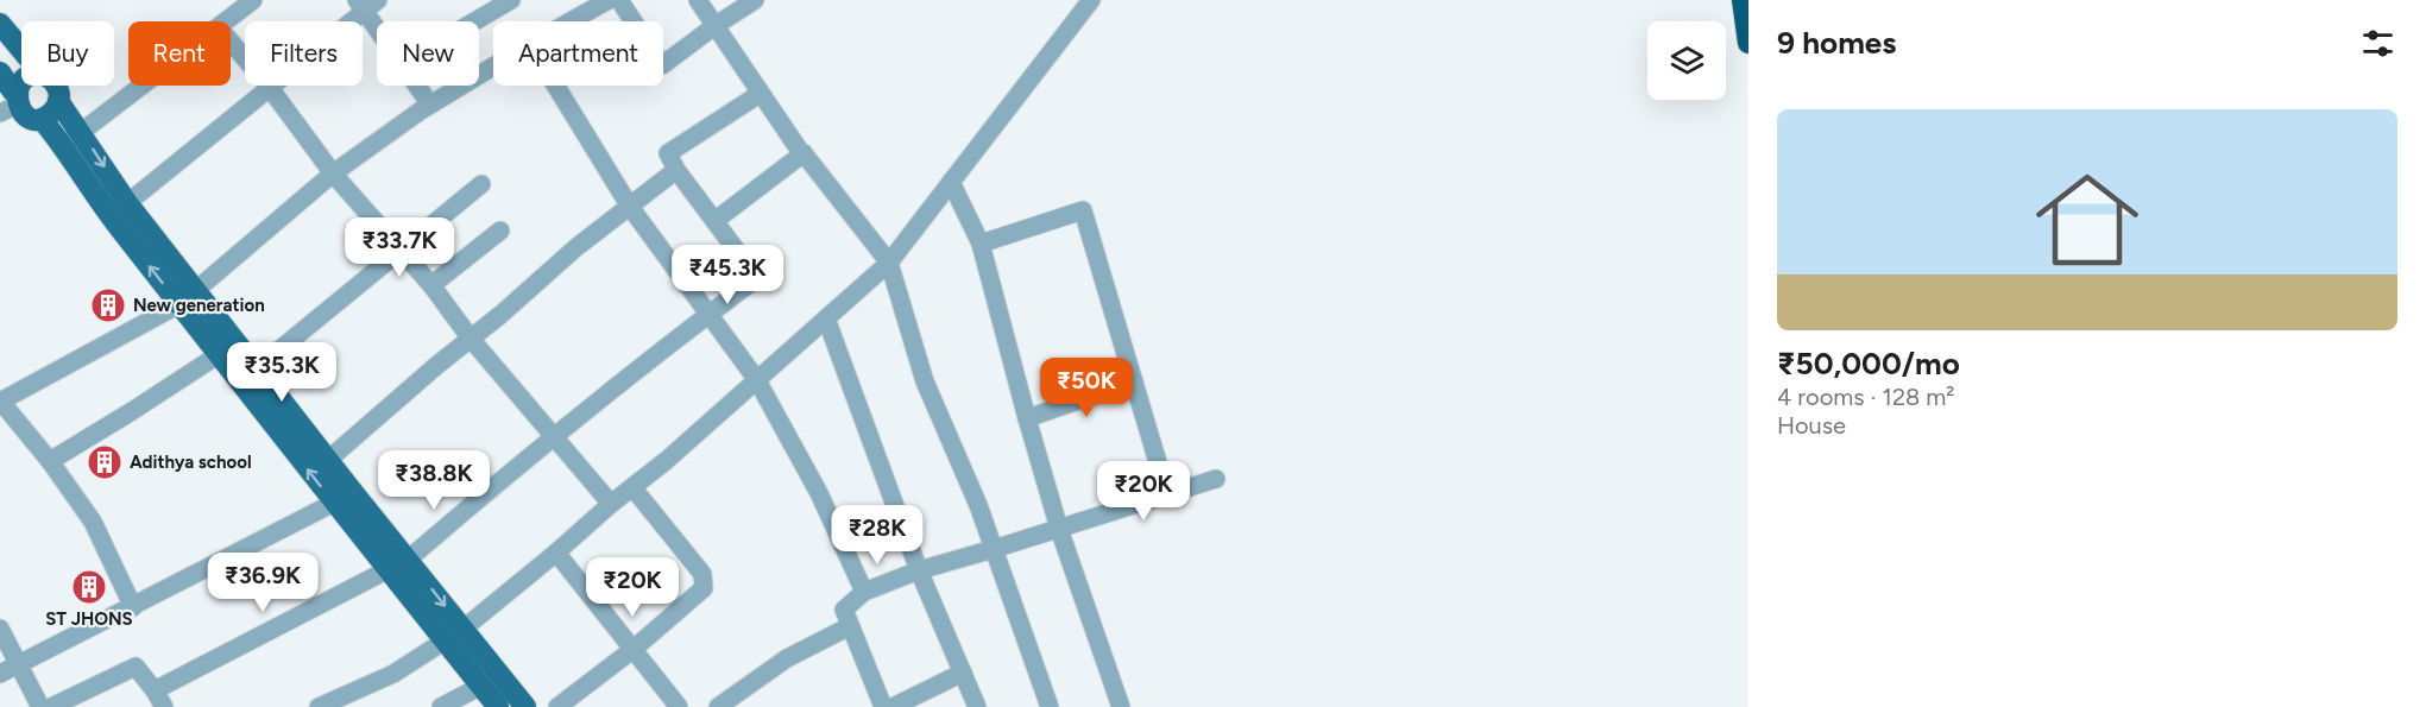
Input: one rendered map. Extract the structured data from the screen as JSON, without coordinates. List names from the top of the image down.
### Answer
{
  "places": {
    "building": ["New generation", "Adithya school", "ST JHONS"]
  },
  "page": {
    "heading": "9 homes",
    "chip": [
      "Buy",
      "Rent",
      "Filters",
      "New",
      "Apartment"
    ],
    "list": [
      {
        "name": "₹50,000/mo",
        "note": "4 rooms · 128 m² · House"
      }
    ],
    "price": [
      "₹33.7K",
      "₹45.3K",
      "₹35.3K",
      "₹50K",
      "₹38.8K",
      "₹20K",
      "₹28K",
      "₹36.9K",
      "₹20K"
    ]
  }
}
